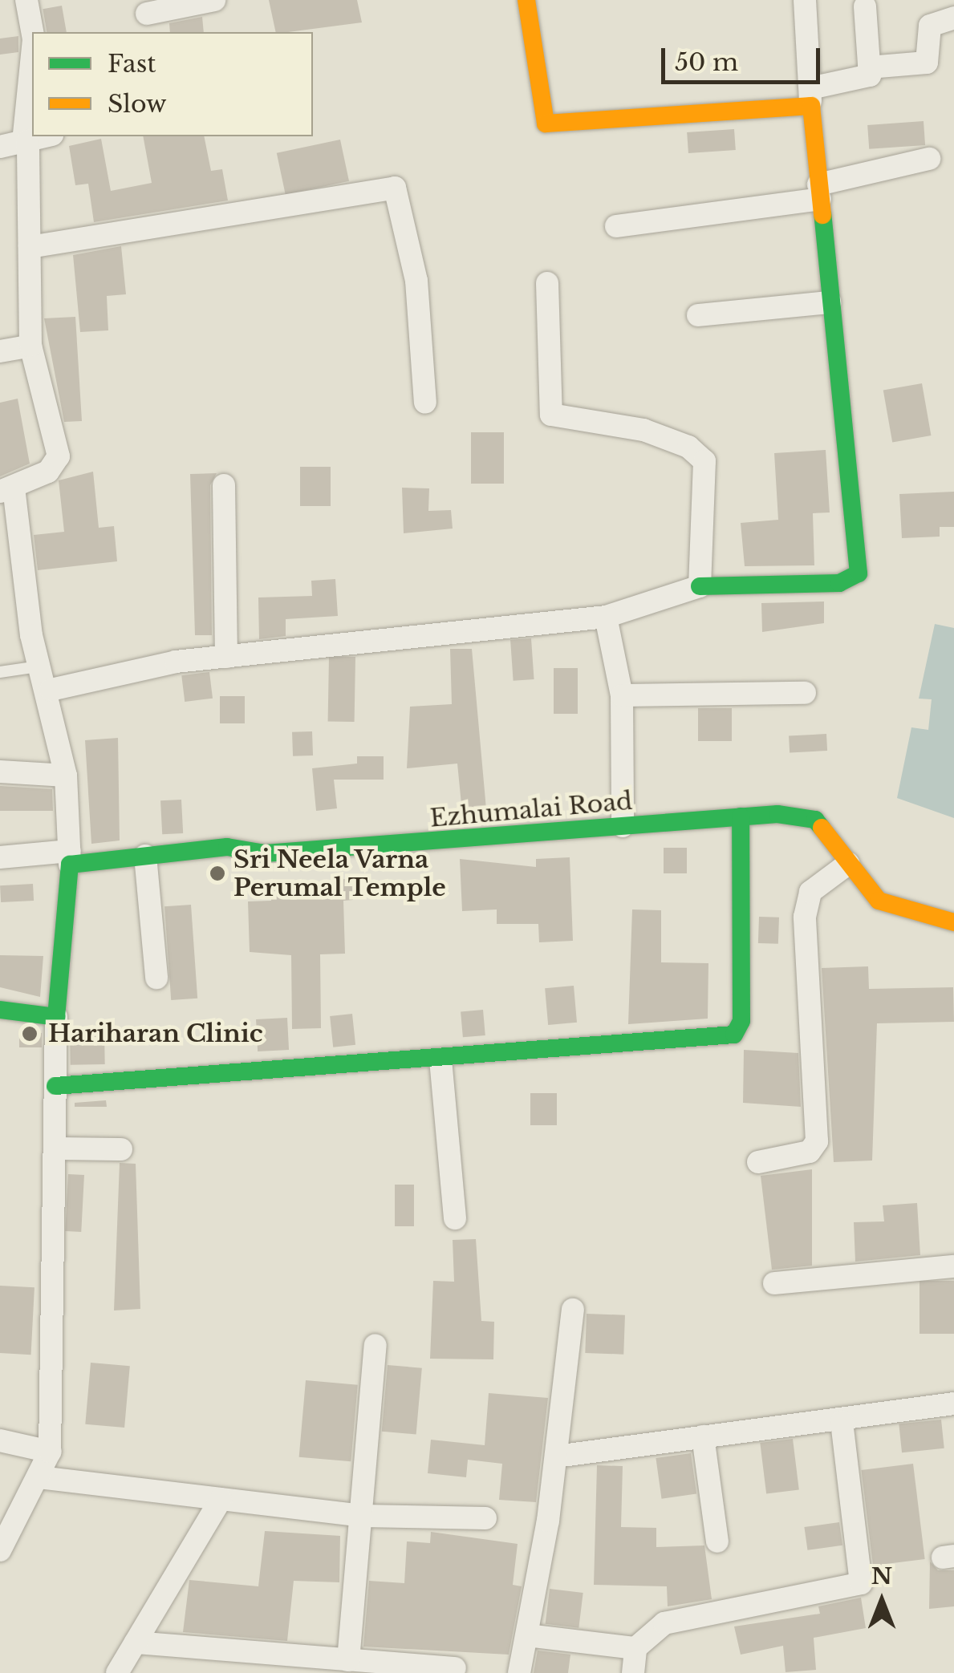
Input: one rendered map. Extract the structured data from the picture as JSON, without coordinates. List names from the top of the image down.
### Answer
{
  "streets": {
    "street": ["Ezhumalai Road"]
  },
  "places": ["Sri Neela Varna Perumal Temple", "Hariharan Clinic"],
  "legend": ["Fast", "Slow"],
  "scale_bar": "50 m",
  "north": "top"
}
